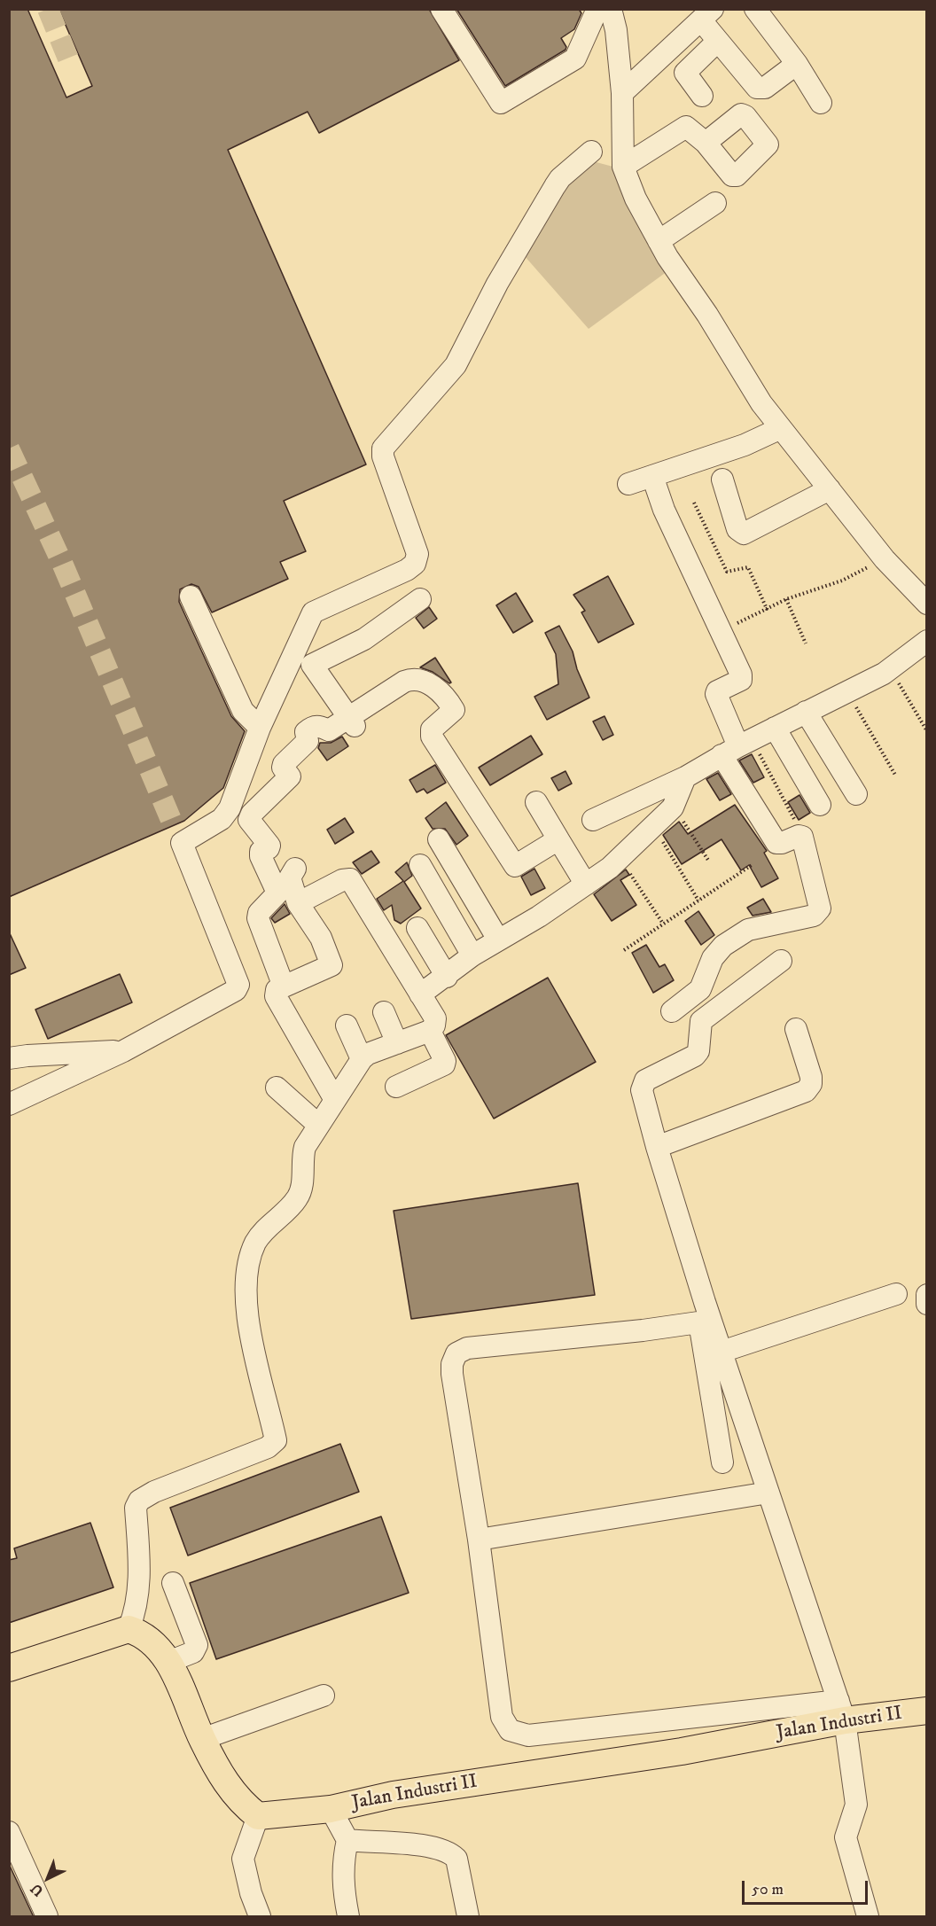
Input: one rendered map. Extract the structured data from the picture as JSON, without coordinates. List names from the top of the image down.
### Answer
{
  "streets": {
    "main road": ["Jalan Industri II"]
  },
  "scale_bar": "50 m",
  "north": "bottom left"
}
